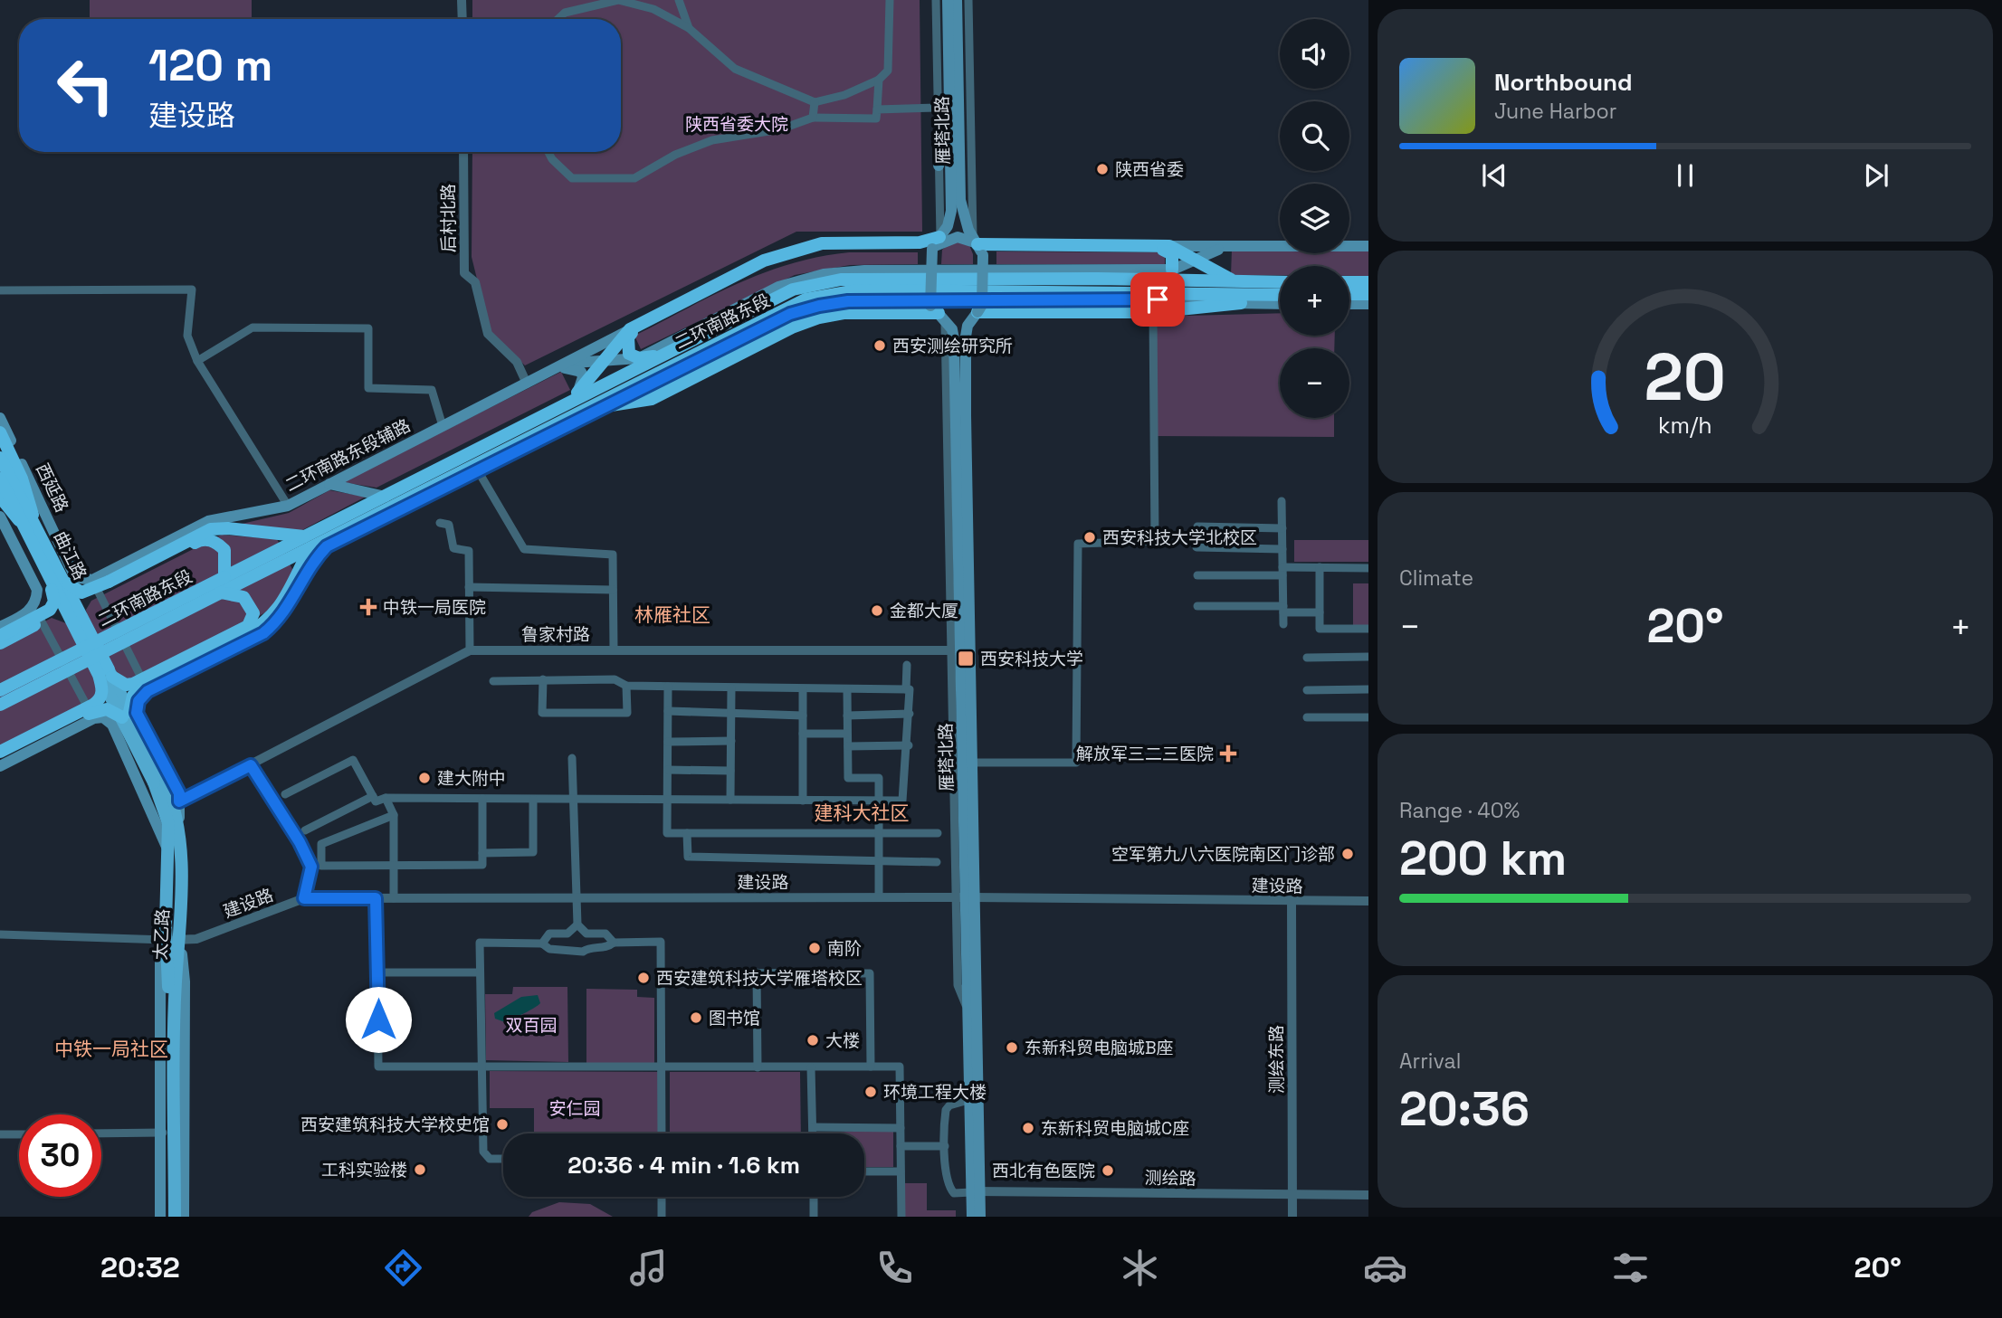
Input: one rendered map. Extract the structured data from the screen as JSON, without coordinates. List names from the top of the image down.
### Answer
{
  "streets": {
    "highway": ["二环南路东段", "曲江路"],
    "main road": [
      "雁塔北路",
      "二环南路东段辅路",
      "西延路",
      "太乙路"
    ],
    "street": [
      "后村北路",
      "鲁家村路",
      "建设路",
      "测绘东路",
      "测绘路"
    ]
  },
  "crossings": [
    ["雁塔北路", "鲁家村路"],
    ["雁塔北路", "建设路"],
    ["雁塔北路", "测绘路"],
    ["后村北路", "二环南路东段辅路"],
    ["西延路", "曲江路"],
    ["曲江路", "太乙路"],
    ["建设路", "太乙路"],
    ["建设路", "测绘东路"],
    ["测绘东路", "测绘路"]
  ],
  "districts": ["林雁社区", "建科大社区", "中铁一局社区"],
  "parks": ["陕西省委大院", "双百园", "安仁园"],
  "places": {
    "other": [
      "陕西省委",
      "西安测绘研究所",
      "西安科技大学北校区",
      "金都大厦",
      "建大附中",
      "空军第九八六医院南区门诊部",
      "南阶",
      "西安建筑科技大学雁塔校区",
      "图书馆",
      "大楼",
      "东新科贸电脑城B座",
      "环境工程大楼",
      "西安建筑科技大学校史馆",
      "东新科贸电脑城C座",
      "工科实验楼",
      "西北有色医院"
    ],
    "health": ["中铁一局医院", "解放军三二三医院"],
    "transit": ["西安科技大学"]
  },
  "page": {
    "map_buttons": ["+", "−"],
    "turn": ["120 m", "建设路"],
    "song": ["Northbound", "June Harbor"],
    "tile": [
      "Climate",
      ["Range · 40%", "200 km"],
      ["Arrival", "20:36"]
    ],
    "heat": ["−", "20°", "+"],
    "limit": "30",
    "trip": "20:36 · 4 min · 1.6 km",
    "tabs": ["20:32", "20°"],
    "gauge": ["20", "km/h"]
  }
}
